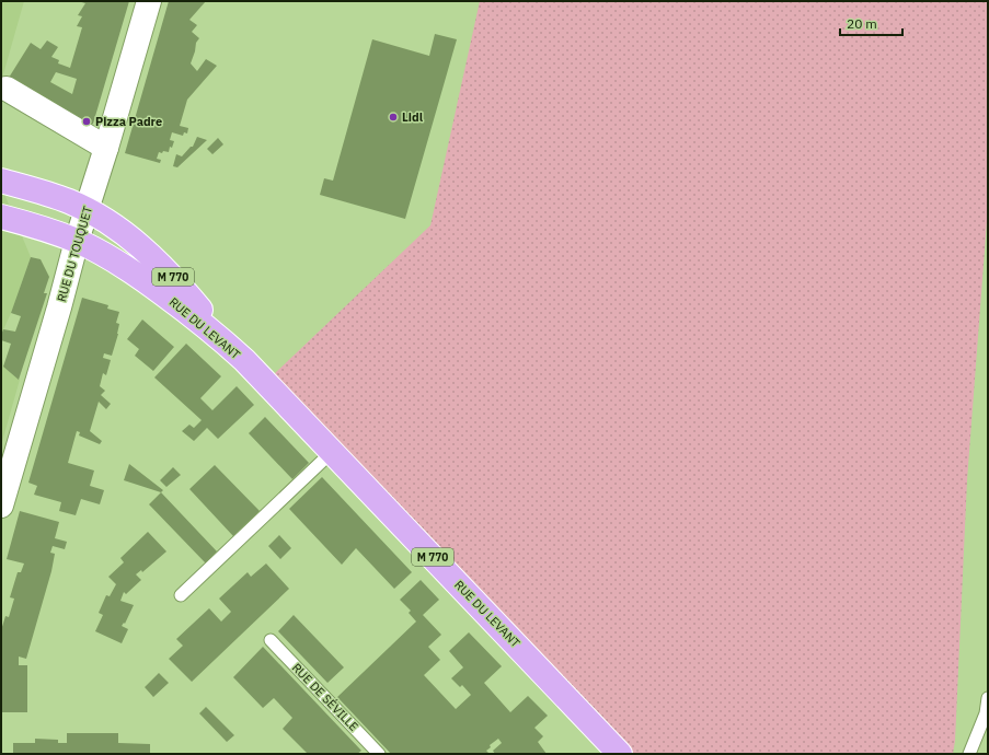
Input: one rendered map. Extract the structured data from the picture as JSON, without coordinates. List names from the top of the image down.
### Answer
{
  "streets": {
    "main road": ["M 770", "RUE DU LEVANT"],
    "street": ["RUE DU TOUQUET"],
    "lane": ["RUE DE SÉVILLE"]
  },
  "crossings": [
    ["RUE DU TOUQUET", "M 770"],
    ["RUE DU TOUQUET", "RUE DU LEVANT"],
    ["M 770", "RUE DU LEVANT"]
  ],
  "places": ["Lidl", "Pizza Padre"],
  "scale_bar": "20 m"
}
